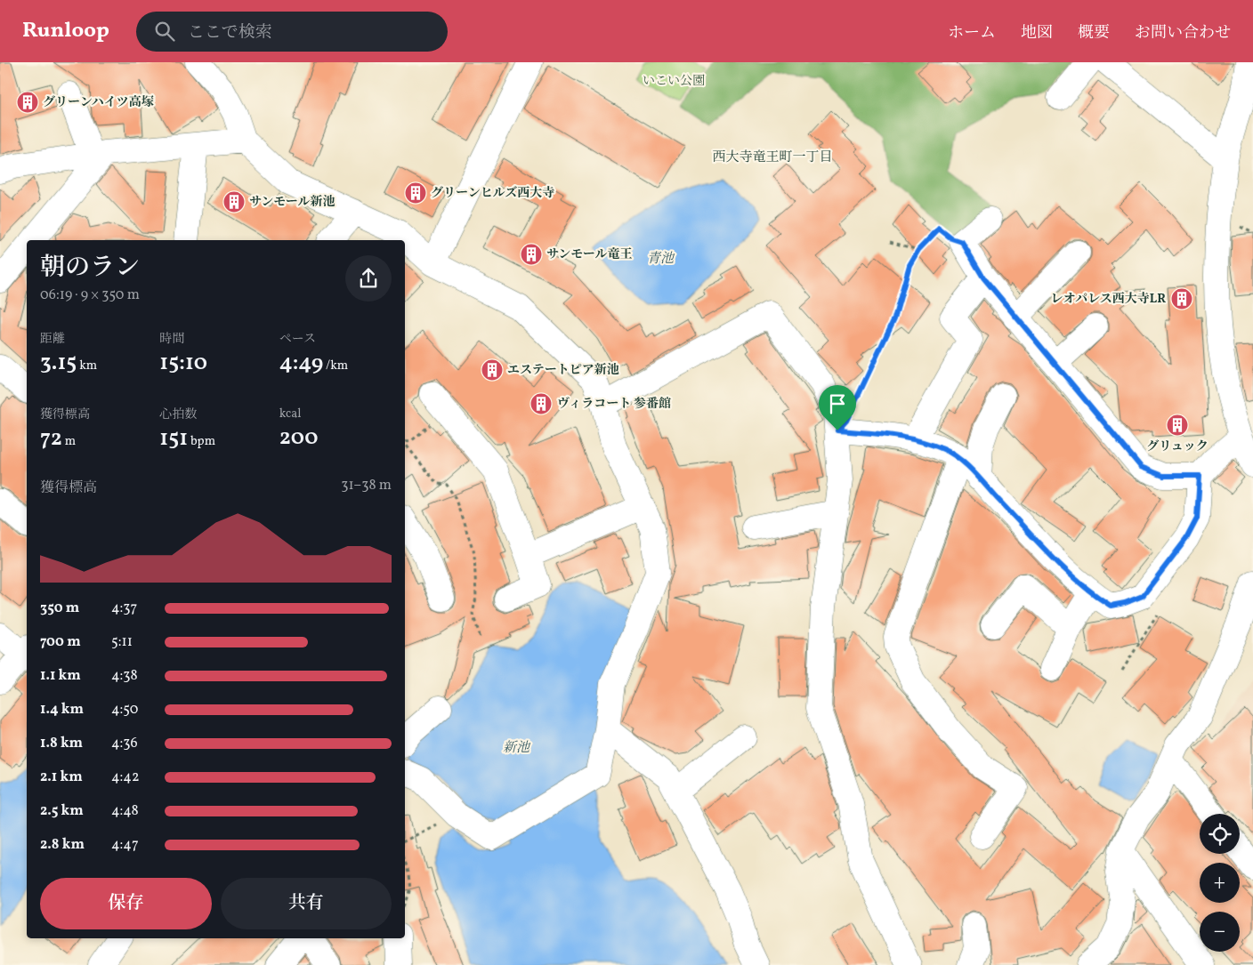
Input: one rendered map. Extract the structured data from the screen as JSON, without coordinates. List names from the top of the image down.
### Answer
{
  "districts": ["西大寺竜王町一丁目"],
  "water": ["青池", "新池"],
  "parks": ["いこい公園"],
  "places": {
    "building": [
      "グリーンハイツ高塚",
      "グリーンヒルズ西大寺",
      "サンモール新池",
      "サンモール竜王",
      "レオパレス西大寺LR",
      "エステートピア新池",
      "ヴィラコート 参番館",
      "グリュック"
    ]
  },
  "page": {
    "header": "Runloop",
    "search": "ここで検索",
    "nav": [
      "ホーム",
      "地図",
      "概要",
      "お問い合わせ"
    ],
    "heading": ["朝のラン", "06:19 · 9 × 350 m"],
    "stats": [
      ["距離", "3.15 km"],
      ["時間", "15:10"],
      ["ペース", "4:49 /km"],
      ["獲得標高", "72 m"],
      ["心拍数", "151 bpm"],
      ["kcal", "200"]
    ],
    "chart": ["獲得標高", "31–38 m"],
    "list": [
      {
        "name": "350 m",
        "note": "4:37"
      },
      {
        "name": "700 m",
        "note": "5:11"
      },
      {
        "name": "1.1 km",
        "note": "4:38"
      },
      {
        "name": "1.4 km",
        "note": "4:50"
      },
      {
        "name": "1.8 km",
        "note": "4:36"
      },
      {
        "name": "2.1 km",
        "note": "4:42"
      },
      {
        "name": "2.5 km",
        "note": "4:48"
      },
      {
        "name": "2.8 km",
        "note": "4:47"
      }
    ],
    "map_buttons": ["+", "−"],
    "buttons": ["保存", "共有"]
  }
}
